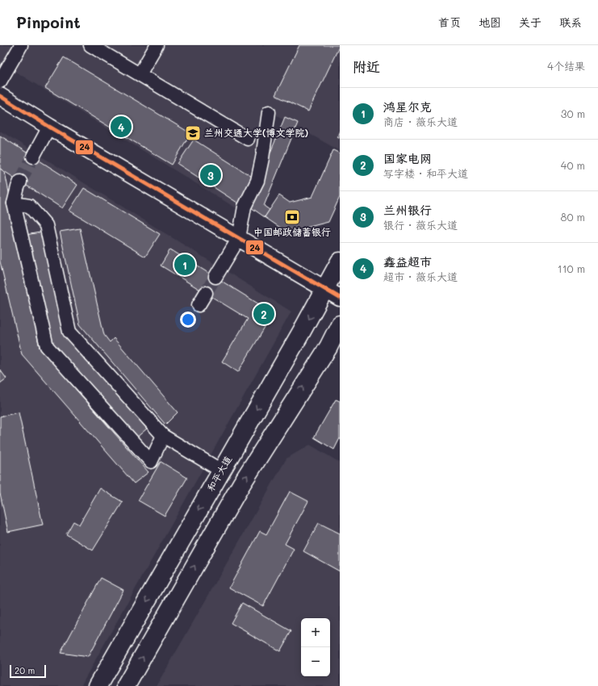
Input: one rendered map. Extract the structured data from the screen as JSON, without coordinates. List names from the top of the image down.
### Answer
{
  "streets": {
    "highway": ["和平大道"]
  },
  "places": {
    "school or university": ["兰州交通大学(博文学院)"],
    "bank": ["中国邮政储蓄银行"]
  },
  "lines": ["transit line 24"],
  "scale_bar": "20 m",
  "page": {
    "header": "Pinpoint",
    "nav": [
      "首页",
      "地图",
      "关于",
      "联系"
    ],
    "heading": ["附近", "4个结果"],
    "list": [
      {
        "mark": "1",
        "name": "鸿星尔克",
        "note": "商店 · 薇乐大道",
        "value": "30 m"
      },
      {
        "mark": "2",
        "name": "国家电网",
        "note": "写字楼 · 和平大道",
        "value": "40 m"
      },
      {
        "mark": "3",
        "name": "兰州银行",
        "note": "银行 · 薇乐大道",
        "value": "80 m"
      },
      {
        "mark": "4",
        "name": "鑫益超市",
        "note": "超市 · 薇乐大道",
        "value": "110 m"
      }
    ],
    "pins": [
      "4",
      "3",
      "1",
      "2"
    ],
    "map_buttons": ["+", "−"],
    "scale": "20 m"
  }
}
